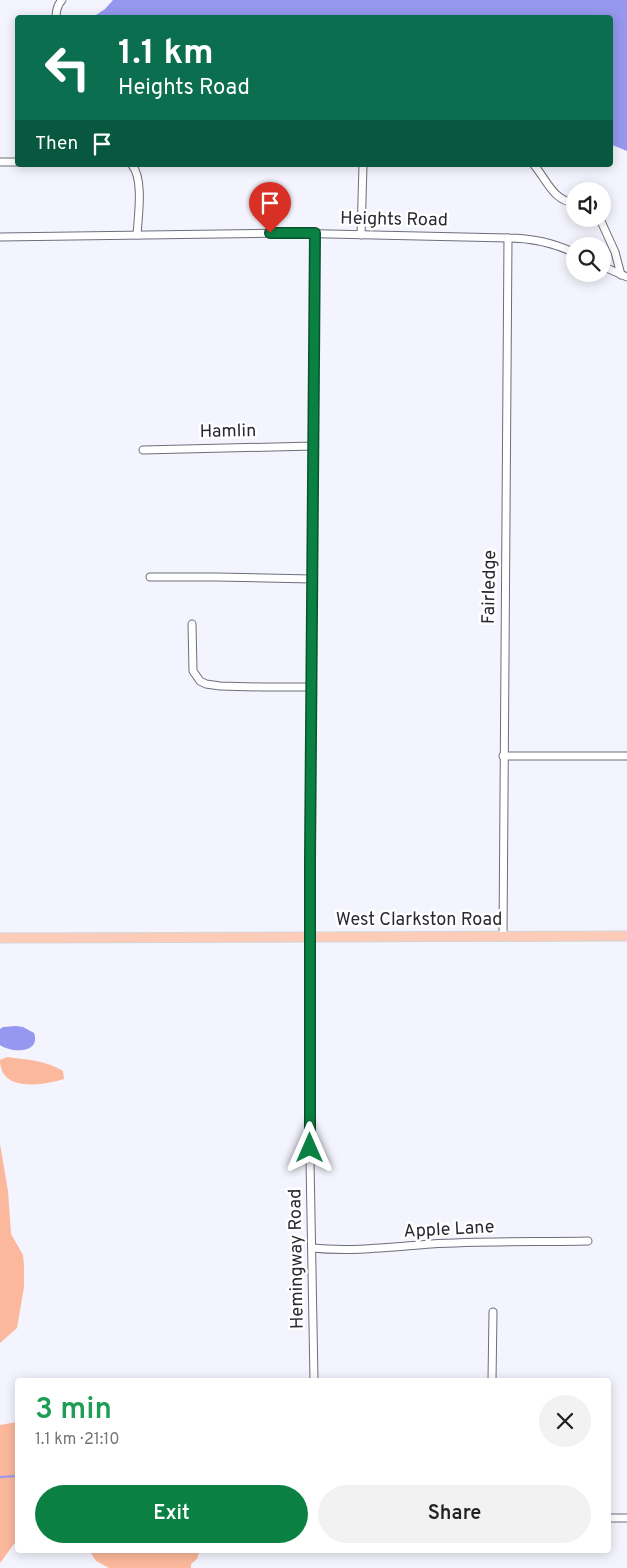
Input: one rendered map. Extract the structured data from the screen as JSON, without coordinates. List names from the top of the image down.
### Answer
{
  "streets": {
    "main road": ["West Clarkston Road"],
    "street": [
      "Heights Road",
      "Hamlin",
      "Fairledge",
      "Apple Lane",
      "Hemingway Road"
    ]
  },
  "crossings": [
    ["Heights Road", "Fairledge"],
    ["Heights Road", "Hemingway Road"],
    ["Hamlin", "Hemingway Road"],
    ["Fairledge", "West Clarkston Road"],
    ["West Clarkston Road", "Hemingway Road"],
    ["Apple Lane", "Hemingway Road"]
  ],
  "page": {
    "turn": ["1.1 km", "Heights Road"],
    "then": "Then",
    "heading": ["3 min", "1.1 km · 21:10"],
    "buttons": ["Exit", "Share"]
  }
}
